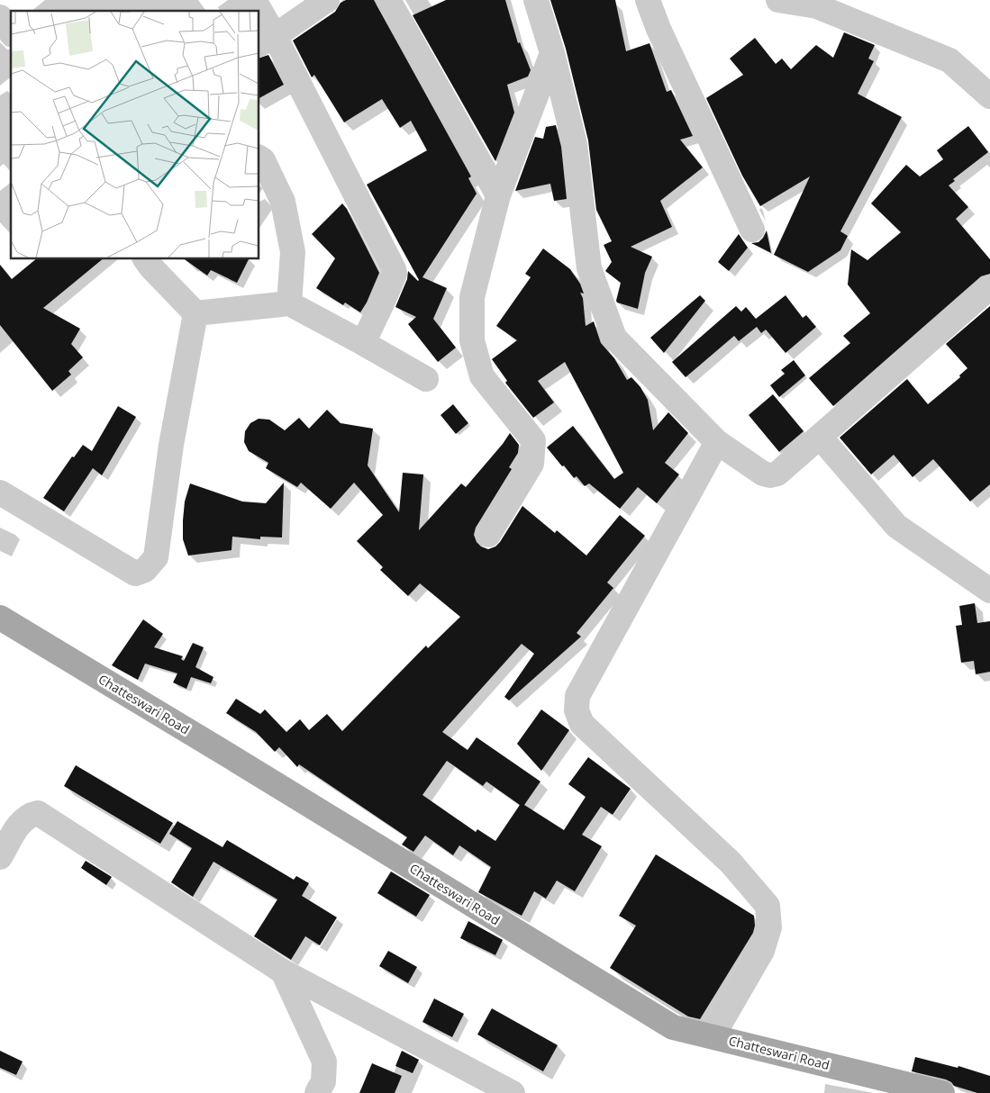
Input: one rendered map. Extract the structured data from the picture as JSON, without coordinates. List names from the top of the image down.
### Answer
{
  "streets": {
    "main road": ["Chatteswari Road"]
  }
}
